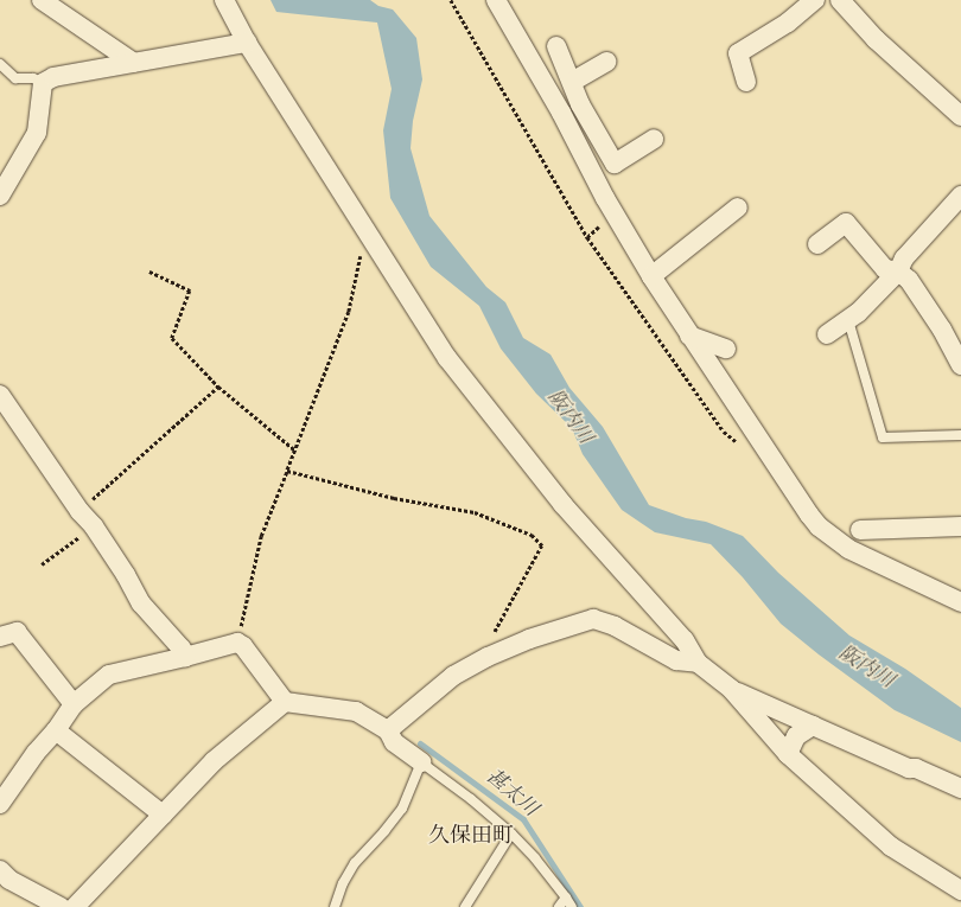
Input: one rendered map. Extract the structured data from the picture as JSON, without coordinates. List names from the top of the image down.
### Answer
{
  "districts": ["久保田町"],
  "water": ["阪内川", "甚太川"]
}
